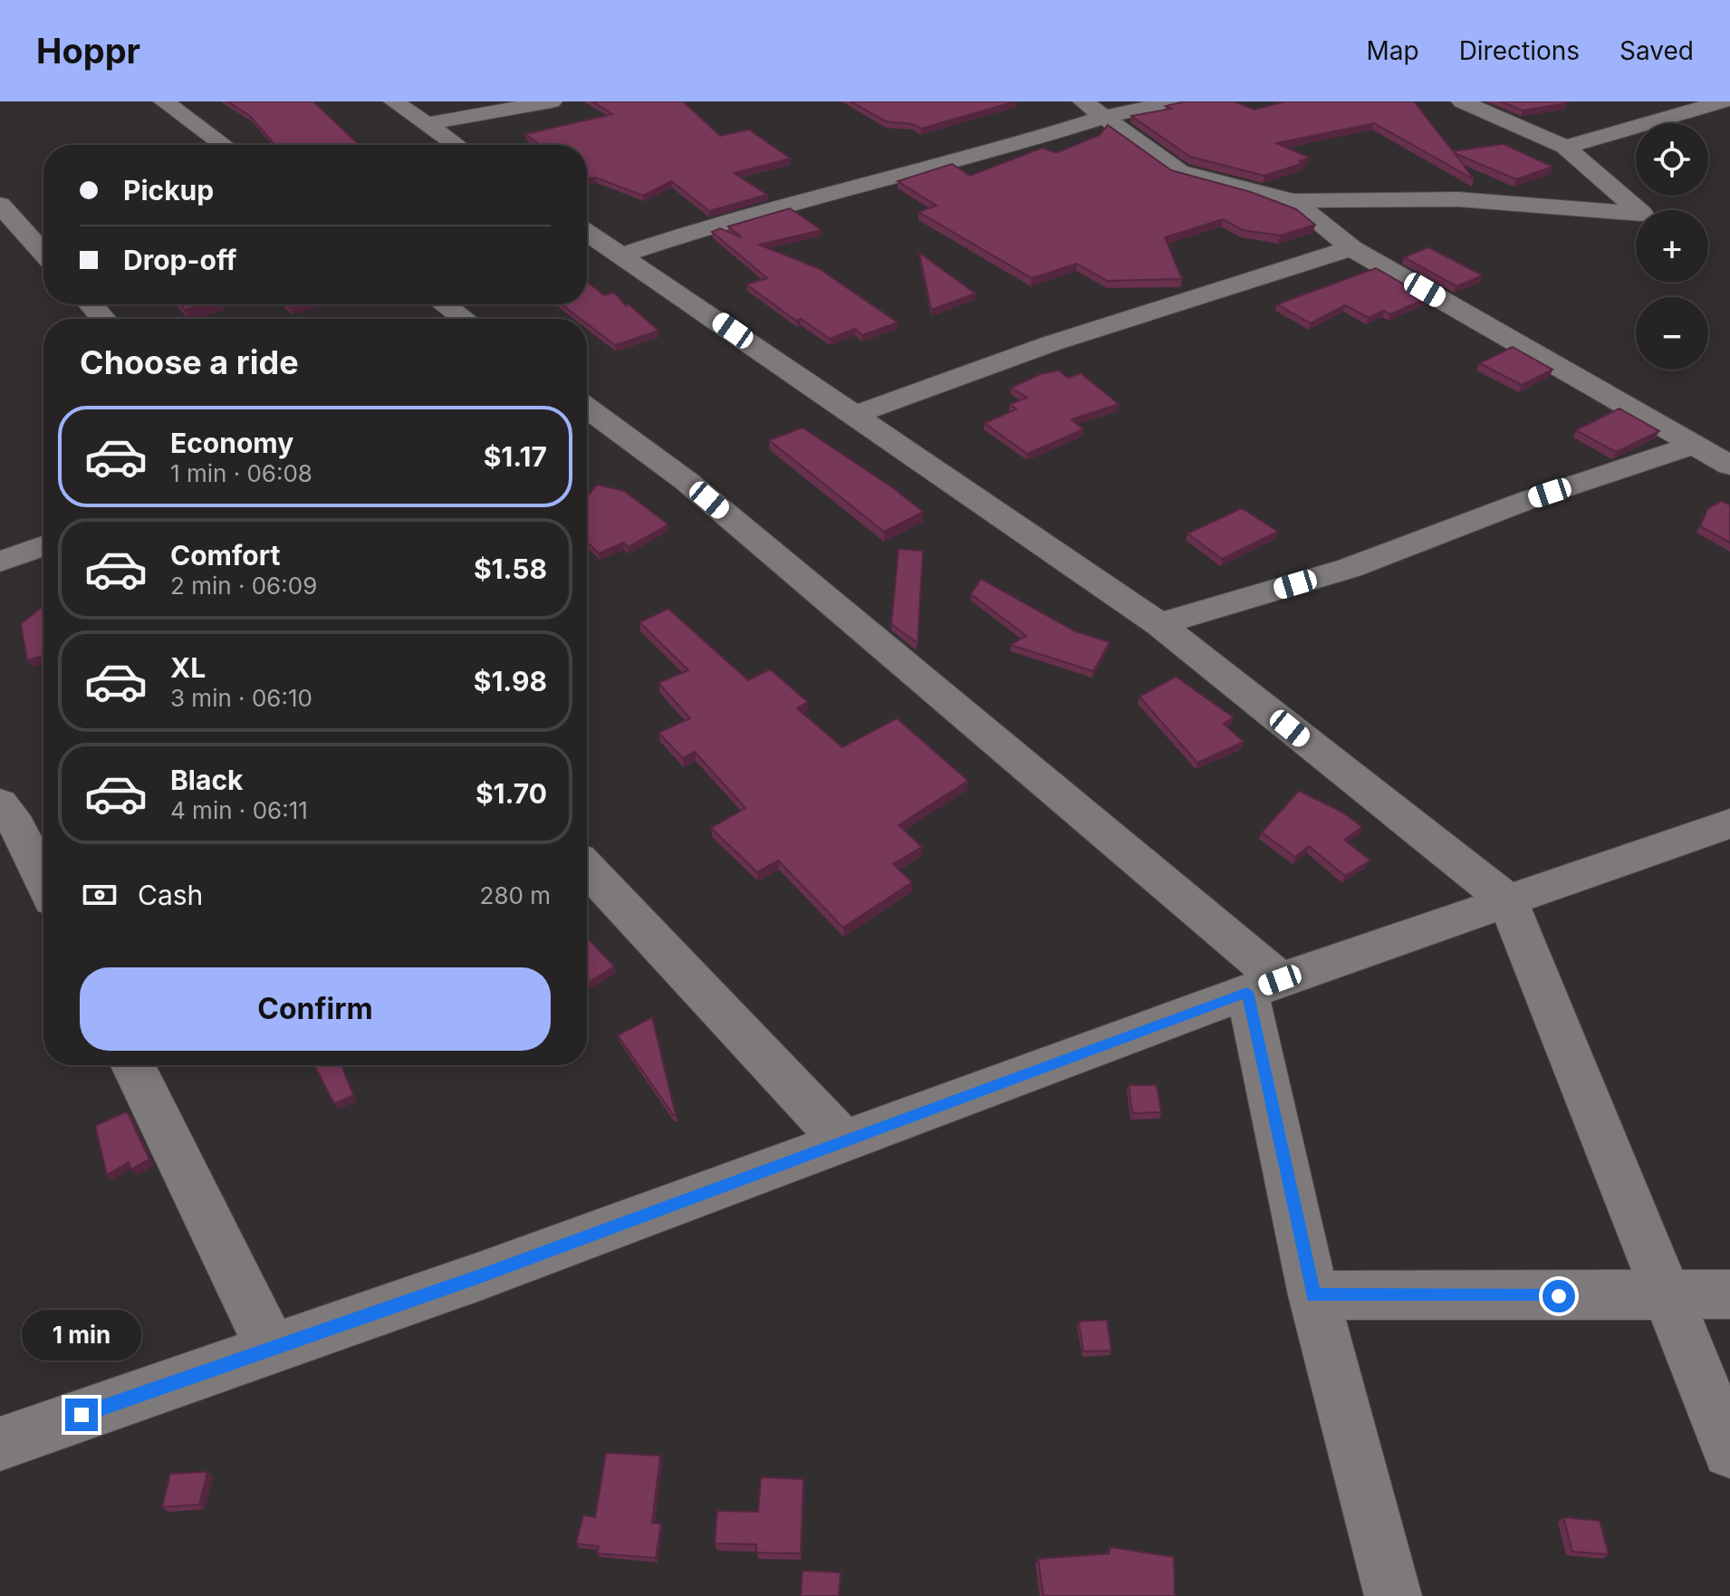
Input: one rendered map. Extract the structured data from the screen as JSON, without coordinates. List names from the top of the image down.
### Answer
{
  "page": {
    "header": "Hoppr",
    "nav": ["Map", "Directions", "Saved"],
    "map_buttons": ["+", "−"],
    "banner": ["Pickup", "Drop-off"],
    "heading": "Choose a ride",
    "list": [
      {
        "name": "Economy",
        "note": "1 min · 06:08",
        "value": "$1.17"
      },
      {
        "name": "Comfort",
        "note": "2 min · 06:09",
        "value": "$1.58"
      },
      {
        "name": "XL",
        "note": "3 min · 06:10",
        "value": "$1.98"
      },
      {
        "name": "Black",
        "note": "4 min · 06:11",
        "value": "$1.70"
      }
    ],
    "pay": ["Cash", "280 m"],
    "buttons": "Confirm",
    "bubble": "1 min"
  }
}
